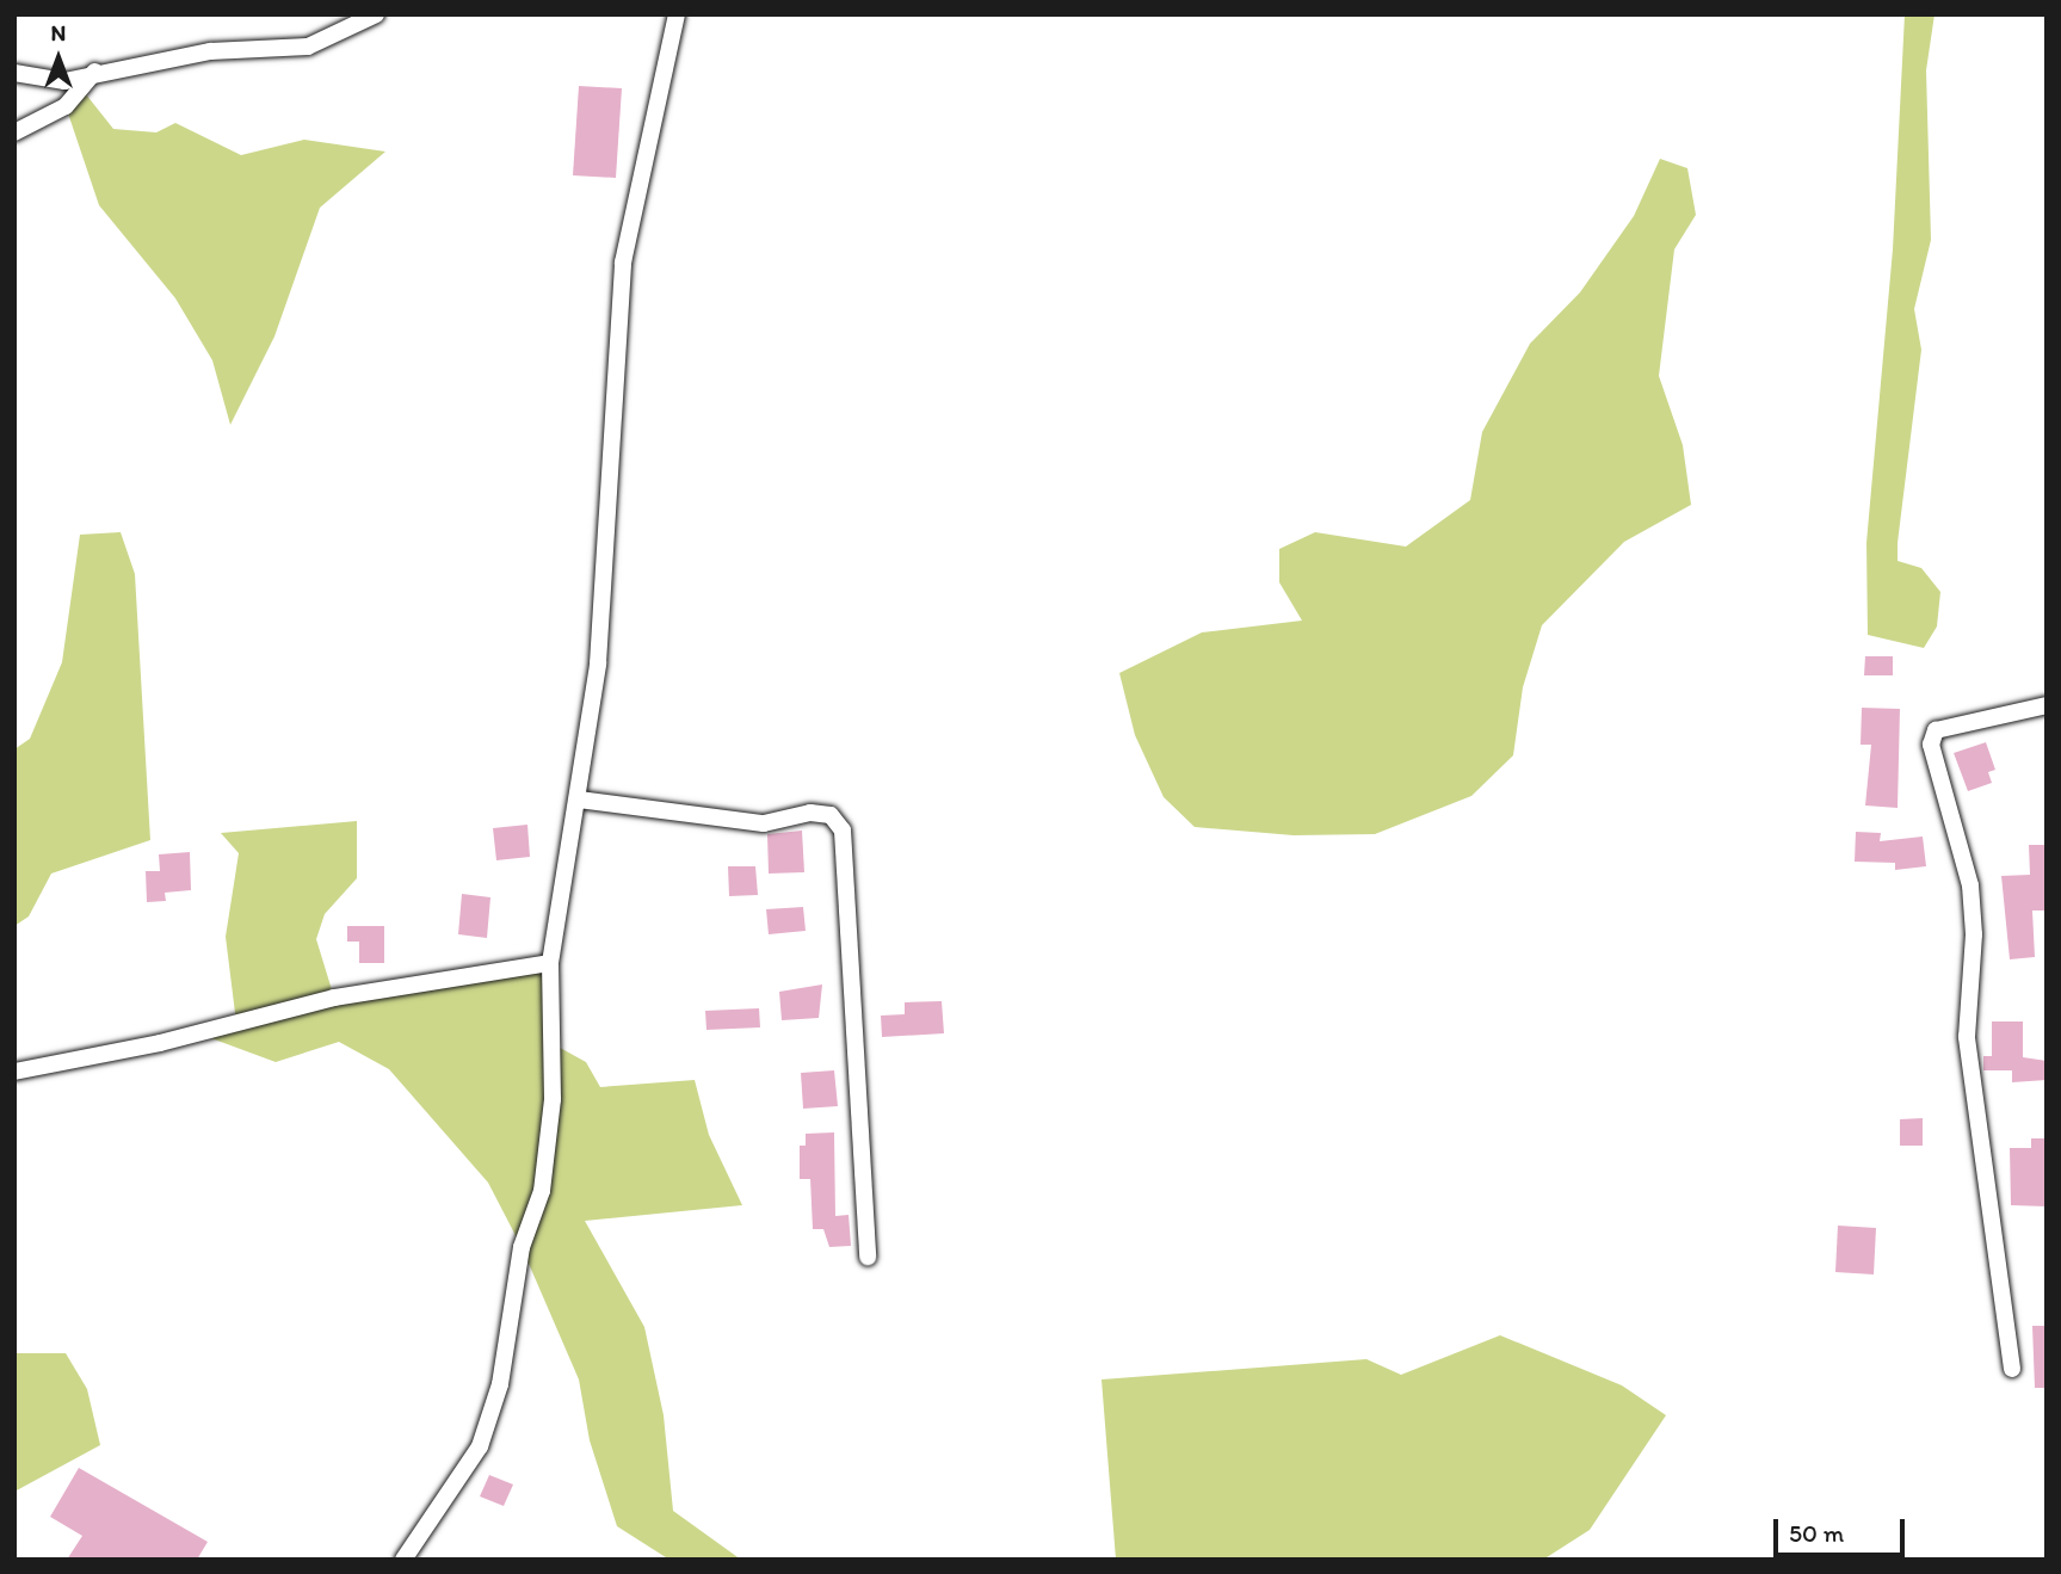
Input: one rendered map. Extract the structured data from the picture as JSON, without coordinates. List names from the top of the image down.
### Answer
{
  "scale_bar": "50 m",
  "north": "top"
}
